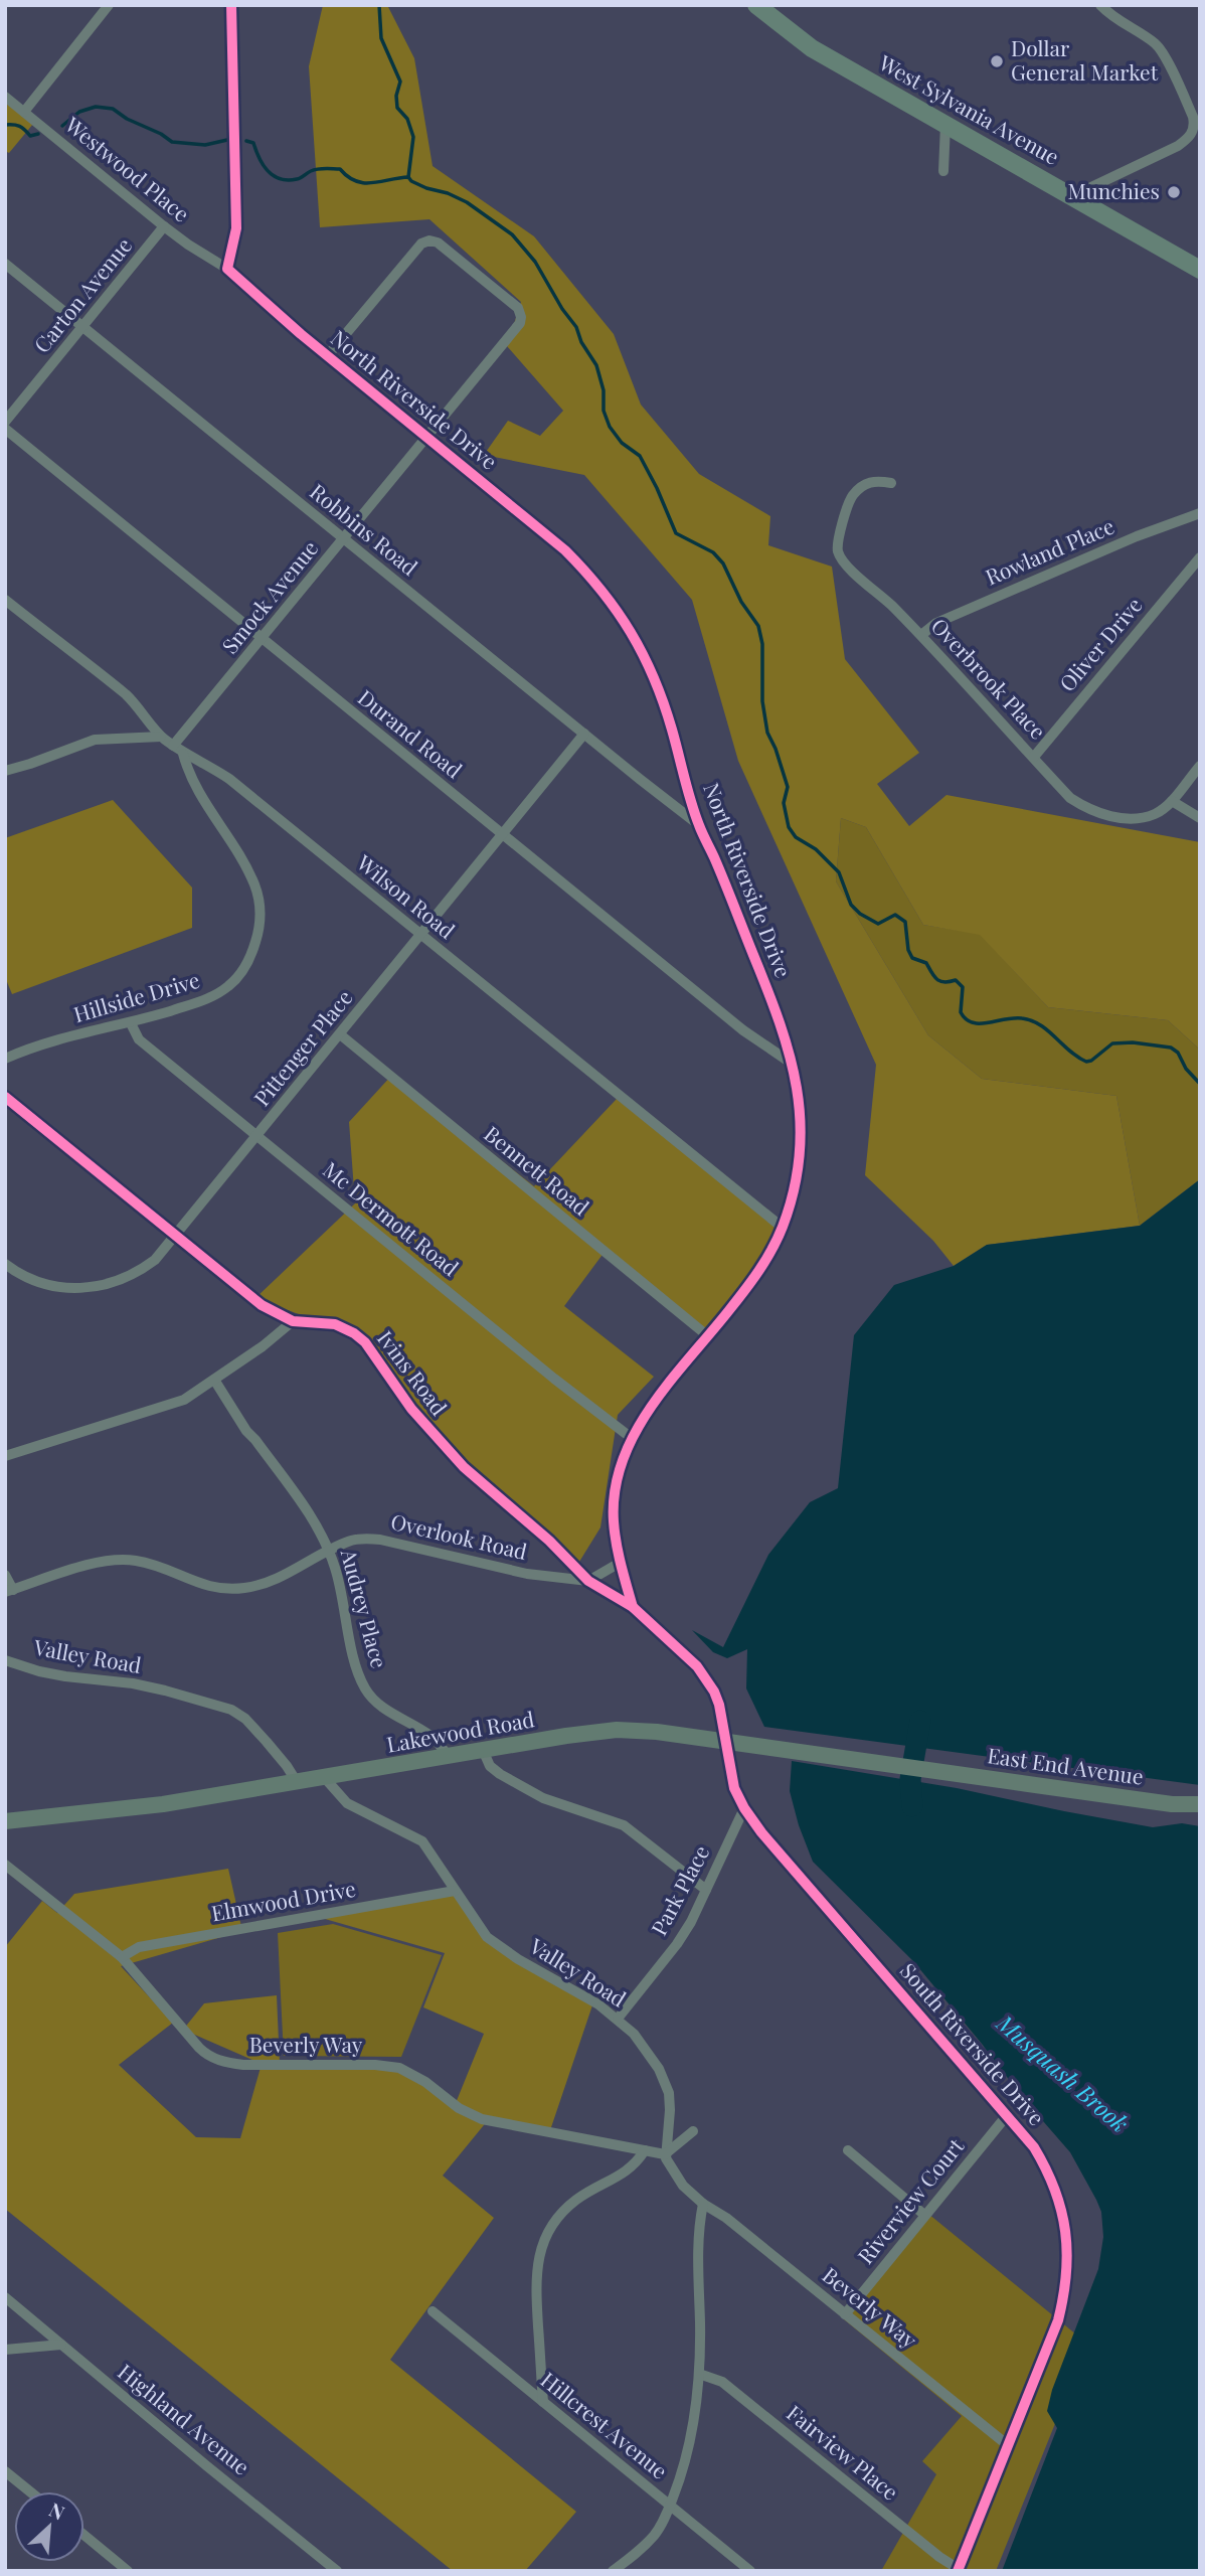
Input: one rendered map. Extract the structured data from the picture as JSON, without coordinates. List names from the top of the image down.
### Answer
{
  "streets": {
    "main road": ["West Sylvania Avenue"],
    "street": [
      "Westwood Place",
      "Carton Avenue",
      "North Riverside Drive",
      "Robbins Road",
      "Rowland Place",
      "Smock Avenue",
      "Oliver Drive",
      "Overbrook Place",
      "Durand Road",
      "Wilson Road",
      "Hillside Drive",
      "Pittenger Place",
      "Bennett Road",
      "Mc Dermott Road",
      "Ivins Road",
      "Overlook Road",
      "Audrey Place",
      "Valley Road",
      "Lakewood Road",
      "East End Avenue",
      "Park Place",
      "Elmwood Drive",
      "South Riverside Drive",
      "Beverly Way",
      "Riverview Court",
      "Highland Avenue",
      "Hillcrest Avenue",
      "Fairview Place"
    ]
  },
  "crossings": [
    ["Westwood Place", "Carton Avenue"],
    ["Westwood Place", "North Riverside Drive"],
    ["Carton Avenue", "Robbins Road"],
    ["North Riverside Drive", "Robbins Road"],
    ["North Riverside Drive", "Smock Avenue"],
    ["North Riverside Drive", "Durand Road"],
    ["North Riverside Drive", "Wilson Road"],
    ["North Riverside Drive", "Bennett Road"],
    ["North Riverside Drive", "Mc Dermott Road"],
    ["North Riverside Drive", "Ivins Road"],
    ["North Riverside Drive", "South Riverside Drive"],
    ["Robbins Road", "Smock Avenue"],
    ["Robbins Road", "Pittenger Place"],
    ["Rowland Place", "Overbrook Place"],
    ["Smock Avenue", "Durand Road"],
    ["Smock Avenue", "Wilson Road"],
    ["Oliver Drive", "Overbrook Place"],
    ["Durand Road", "Pittenger Place"],
    ["Wilson Road", "Hillside Drive"],
    ["Wilson Road", "Pittenger Place"],
    ["Hillside Drive", "Mc Dermott Road"],
    ["Pittenger Place", "Bennett Road"],
    ["Pittenger Place", "Mc Dermott Road"],
    ["Pittenger Place", "Ivins Road"],
    ["Ivins Road", "Overlook Road"],
    ["Ivins Road", "South Riverside Drive"],
    ["Overlook Road", "Audrey Place"],
    ["Audrey Place", "Lakewood Road"],
    ["Valley Road", "Lakewood Road"],
    ["Valley Road", "Park Place"],
    ["Valley Road", "Elmwood Drive"],
    ["Valley Road", "Beverly Way"],
    ["Lakewood Road", "East End Avenue"],
    ["Lakewood Road", "South Riverside Drive"],
    ["Park Place", "South Riverside Drive"],
    ["Elmwood Drive", "Beverly Way"],
    ["South Riverside Drive", "Beverly Way"],
    ["South Riverside Drive", "Riverview Court"],
    ["South Riverside Drive", "Fairview Place"],
    ["Beverly Way", "Riverview Court"]
  ],
  "water": ["Musquash Brook"],
  "places": ["Dollar General Market", "Munchies"],
  "north": "top right"
}
